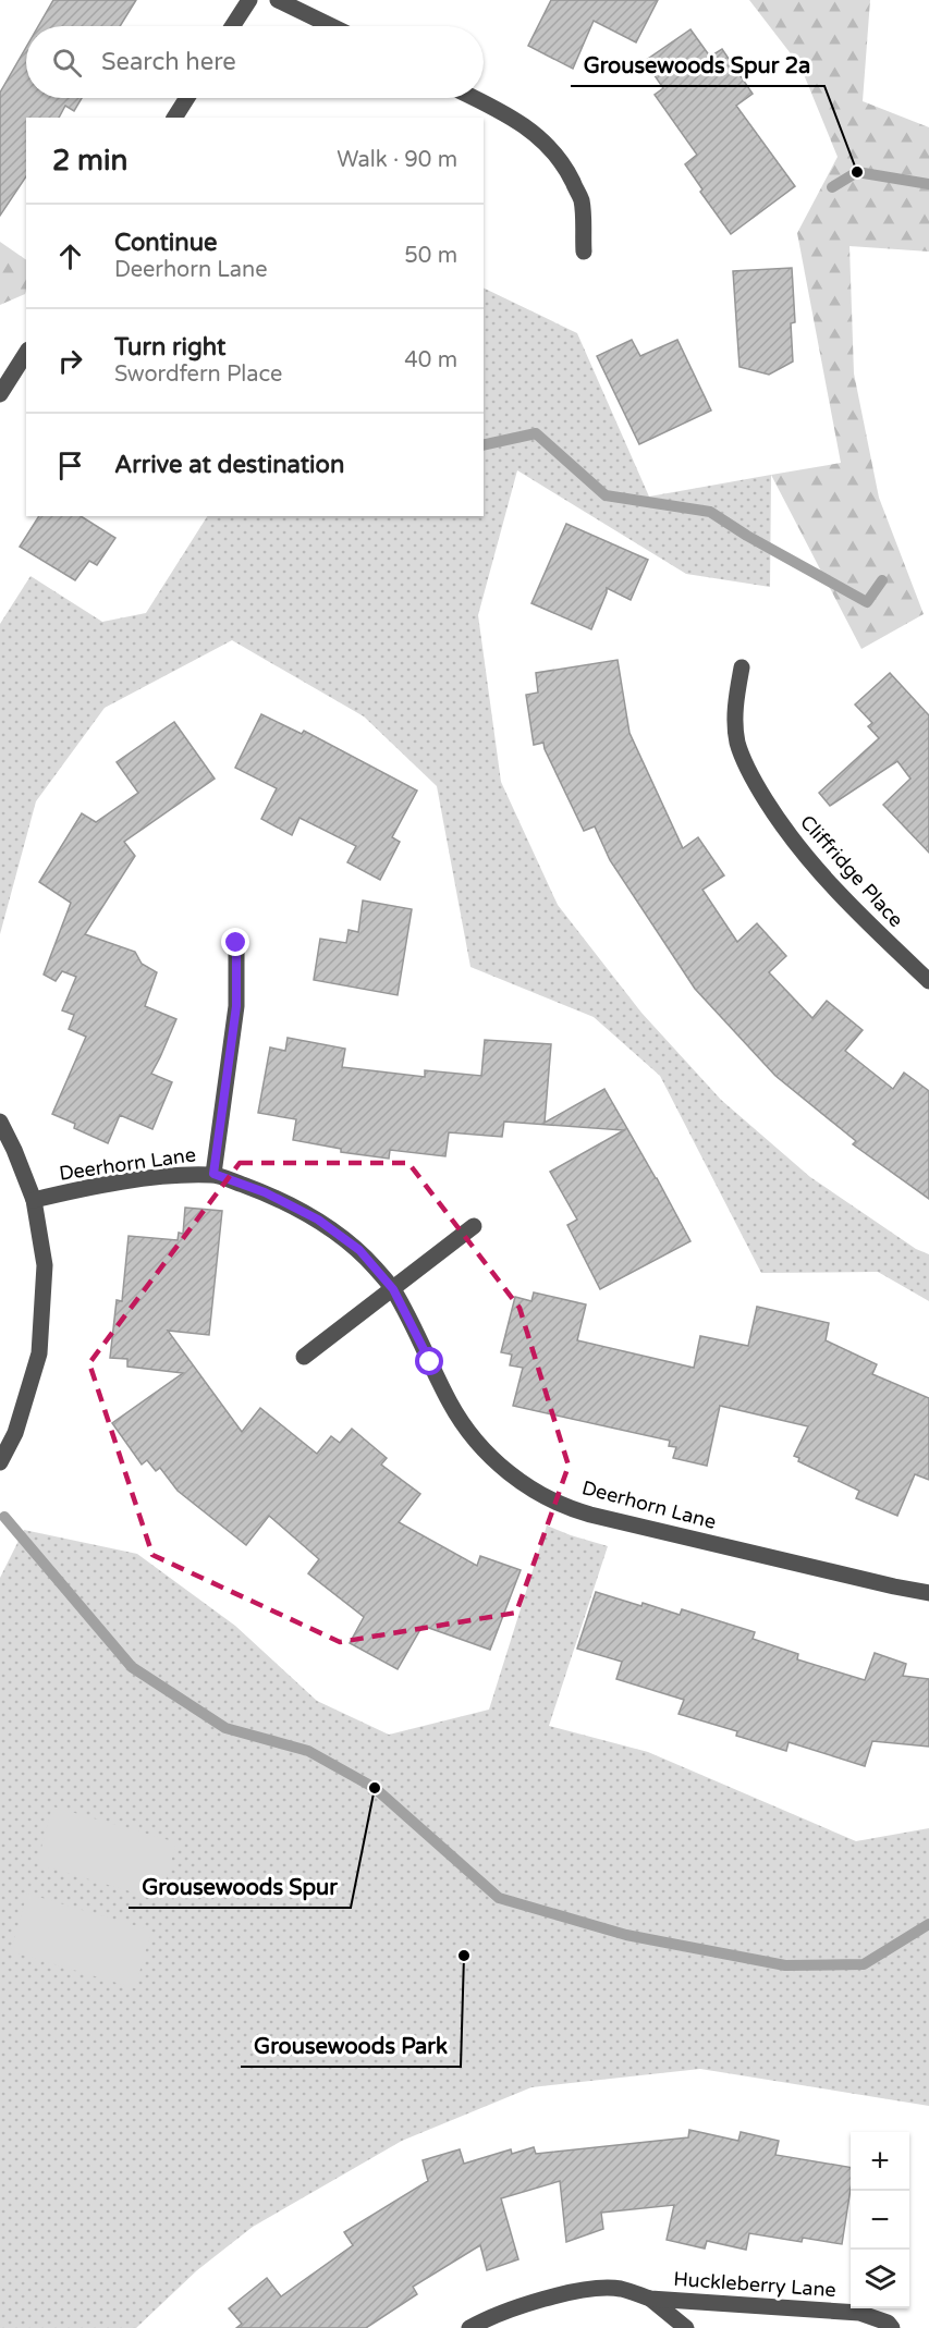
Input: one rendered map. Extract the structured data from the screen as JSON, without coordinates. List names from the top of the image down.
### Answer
{
  "streets": {
    "street": ["Cliffridge Place", "Deerhorn Lane", "Huckleberry Lane"]
  },
  "places": ["Grousewoods Spur 2a", "Grousewoods Spur", "Grousewoods Park"],
  "page": {
    "search": "Search here",
    "heading": ["2 min", "Walk · 90 m"],
    "list": [
      ["Continue", "Deerhorn Lane", "50 m"],
      ["Turn right", "Swordfern Place", "40 m"],
      "Arrive at destination"
    ],
    "map_buttons": ["+", "−"]
  }
}
